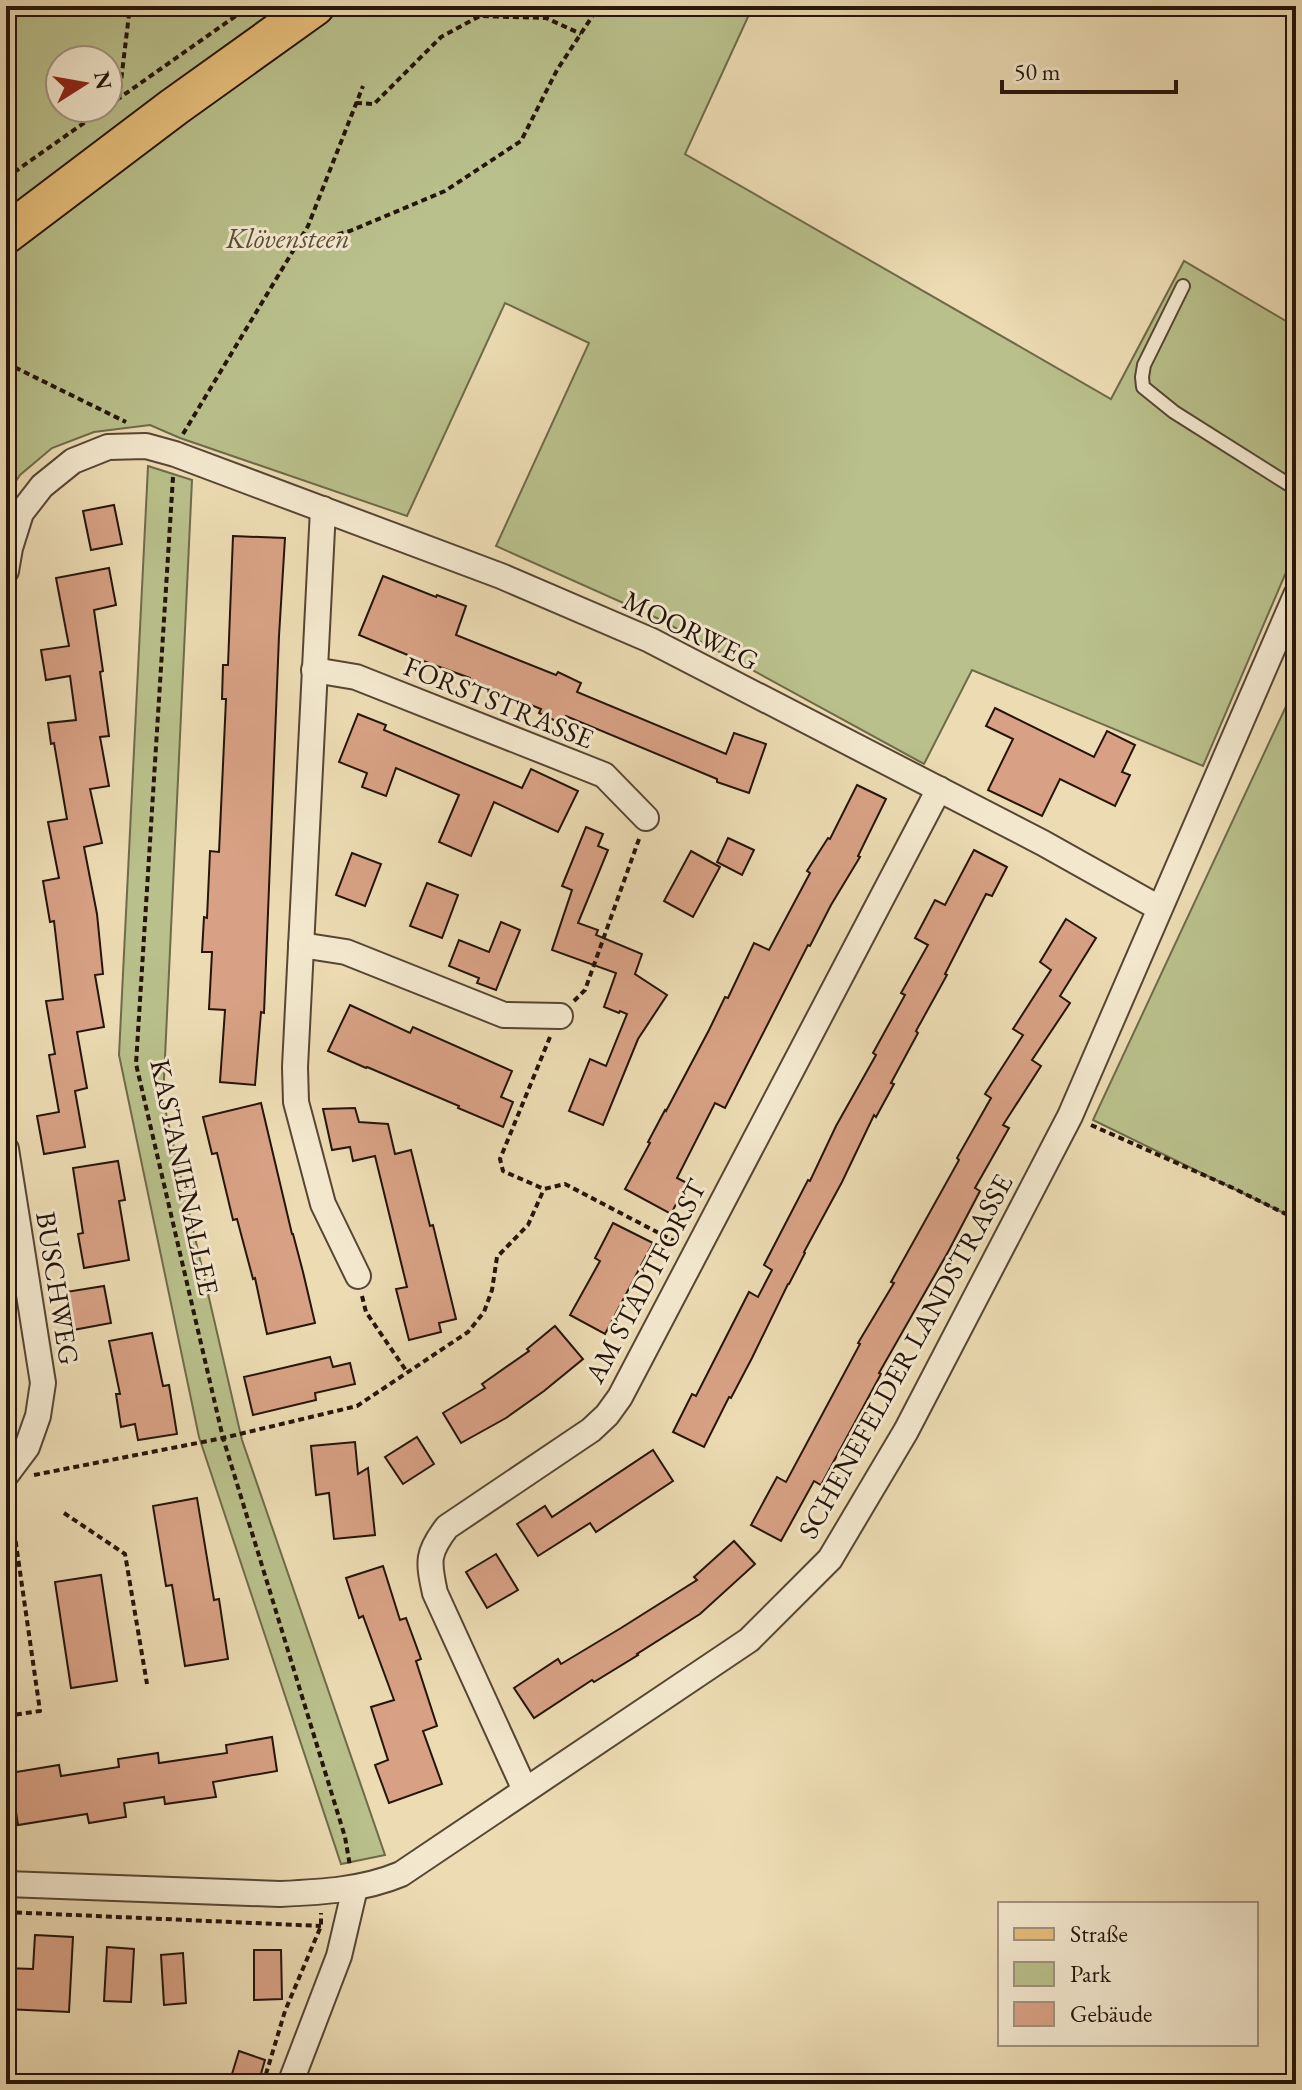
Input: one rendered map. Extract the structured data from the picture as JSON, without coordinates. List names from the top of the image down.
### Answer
{
  "streets": {
    "street": [
      "MOORWEG",
      "FORSTSTRASSE",
      "AM STADTFORST",
      "BUSCHWEG",
      "SCHENEFELDER LANDSTRASSE"
    ],
    "path": ["KASTANIENALLEE"]
  },
  "crossings": [
    ["MOORWEG", "KASTANIENALLEE"],
    ["MOORWEG", "AM STADTFORST"],
    ["MOORWEG", "SCHENEFELDER LANDSTRASSE"],
    ["KASTANIENALLEE", "SCHENEFELDER LANDSTRASSE"],
    ["AM STADTFORST", "SCHENEFELDER LANDSTRASSE"]
  ],
  "parks": ["Klövensteen"],
  "legend": ["Straße", "Park", "Gebäude"],
  "scale_bar": "50 m",
  "north": "right"
}
